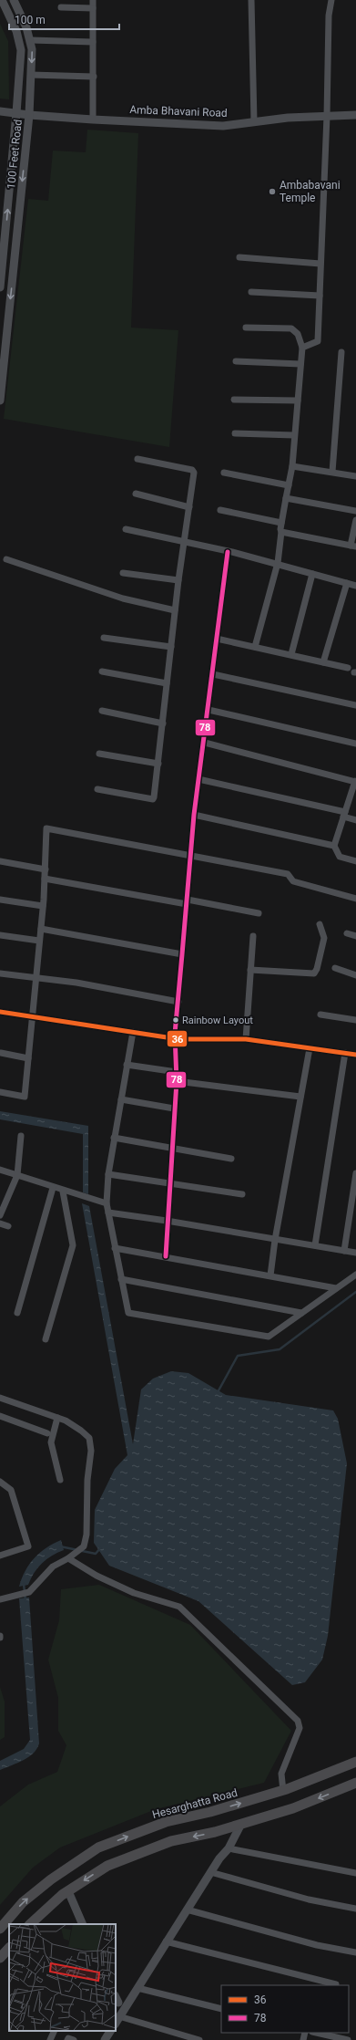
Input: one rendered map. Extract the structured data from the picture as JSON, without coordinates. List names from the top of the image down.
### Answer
{
  "streets": {
    "main road": ["Amba Bhavani Road", "100 Feet Road", "Hesarghatta Road"]
  },
  "crossings": [
    ["Amba Bhavani Road", "100 Feet Road"]
  ],
  "places": ["Ambabavani Temple", "Rainbow Layout"],
  "lines": ["transit line 78", "transit line 36"],
  "legend": ["36", "78"],
  "scale_bar": "100 m"
}
